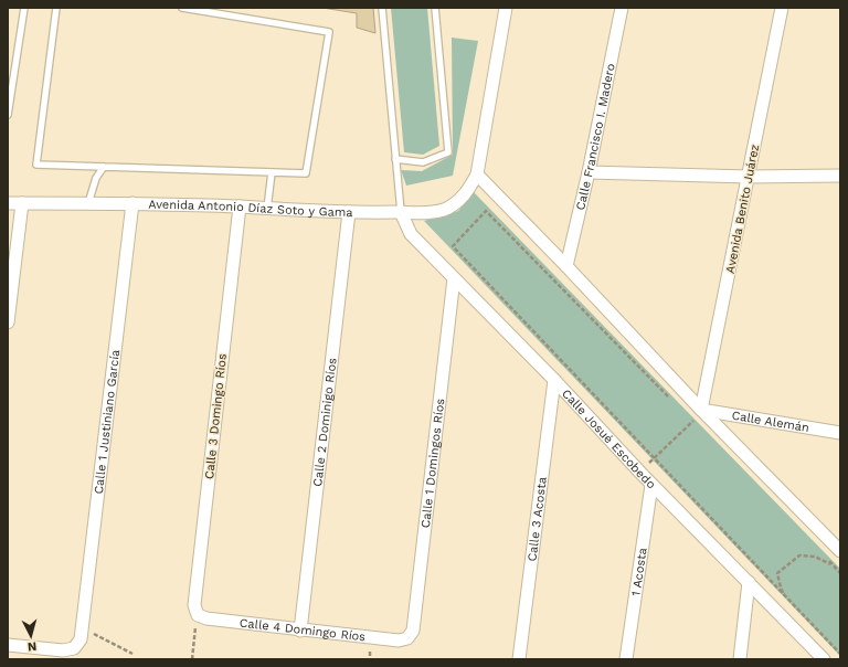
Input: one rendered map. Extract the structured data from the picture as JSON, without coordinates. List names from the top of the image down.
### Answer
{
  "streets": {
    "street": [
      "Calle Francisco I. Madero",
      "Avenida Antonio Díaz Soto y Gama",
      "Avenida Benito Juárez",
      "Calle 3 Domingo Ríos",
      "Calle Alemán",
      "Calle 1 Justiniano García",
      "Calle 2 Dominigo Ríos",
      "Calle Josué Escobedo",
      "Calle 1 Domingos Ríos",
      "Calle 3 Acosta",
      "1 Acosta",
      "Calle 4 Domingo Ríos"
    ]
  },
  "crossings": [
    ["Avenida Antonio Díaz Soto y Gama", "Calle 3 Domingo Ríos"],
    ["Avenida Antonio Díaz Soto y Gama", "Calle 1 Justiniano García"],
    ["Avenida Antonio Díaz Soto y Gama", "Calle 2 Dominigo Ríos"],
    ["Avenida Antonio Díaz Soto y Gama", "Calle Josué Escobedo"],
    ["Avenida Benito Juárez", "Calle Alemán"],
    ["Calle 3 Domingo Ríos", "Calle 4 Domingo Ríos"],
    ["Calle 2 Dominigo Ríos", "Calle 4 Domingo Ríos"],
    ["Calle Josué Escobedo", "Calle 1 Domingos Ríos"],
    ["Calle Josué Escobedo", "Calle 3 Acosta"],
    ["Calle Josué Escobedo", "1 Acosta"],
    ["Calle 1 Domingos Ríos", "Calle 4 Domingo Ríos"]
  ],
  "north": "bottom"
}
